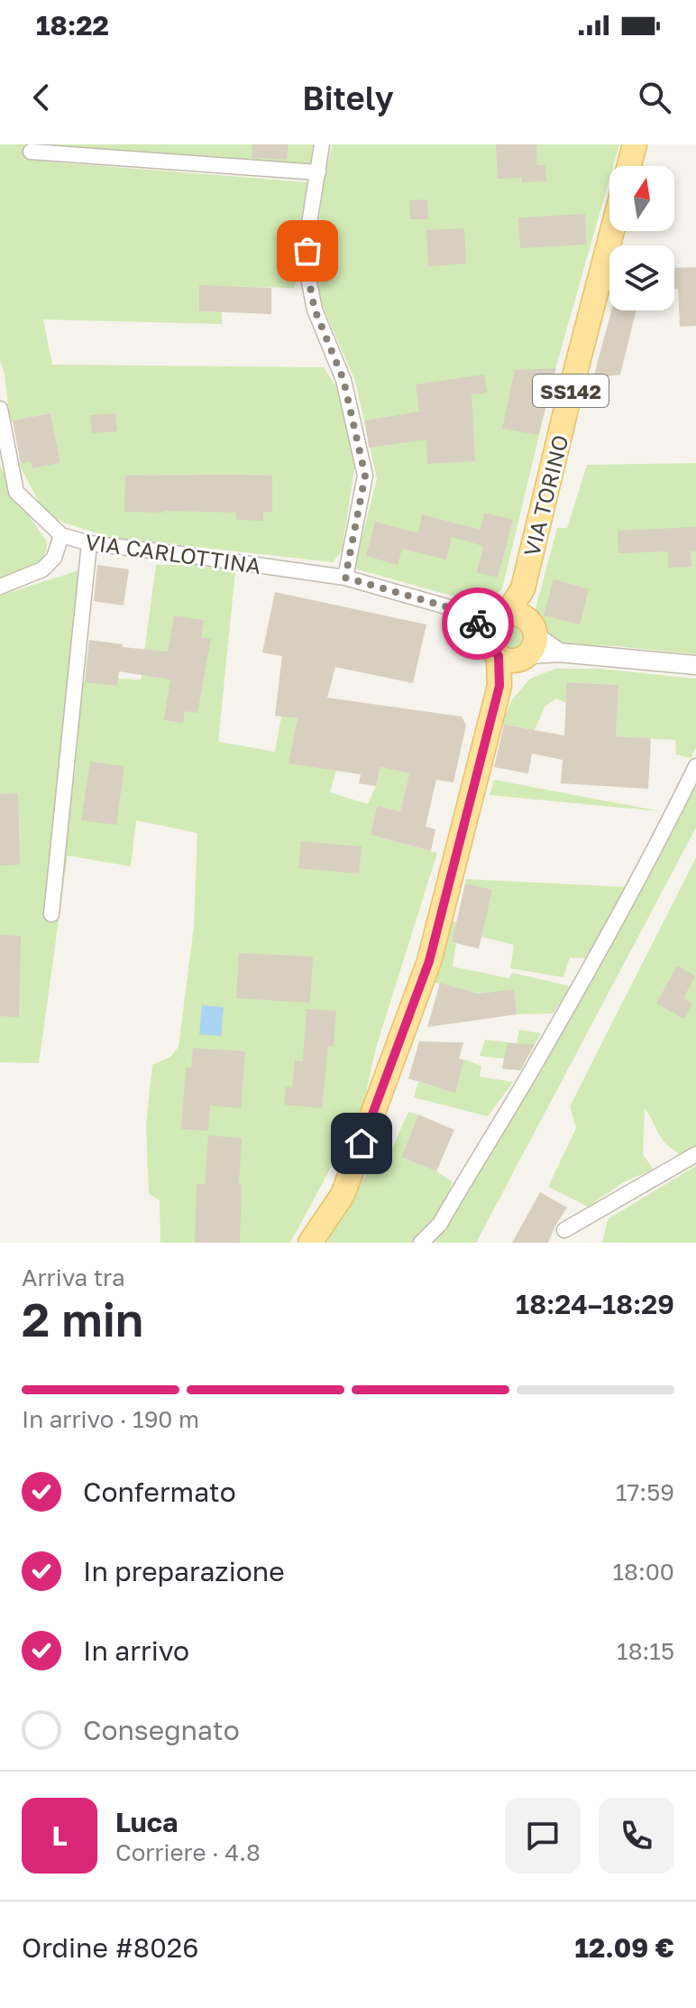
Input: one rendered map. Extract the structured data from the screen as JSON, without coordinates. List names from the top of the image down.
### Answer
{
  "streets": {
    "main road": ["SS142", "VIA TORINO"],
    "street": ["VIA CARLOTTINA"]
  },
  "north": "top",
  "page": {
    "status": "18:22",
    "header": "Bitely",
    "heading": ["2 min", "Arriva tra", "18:24–18:29"],
    "panel": [
      "Luca",
      "Corriere · 4.8",
      "Ordine #8026",
      "12.09 €"
    ],
    "bar": "In arrivo · 190 m",
    "list": [
      ["Confermato", "17:59"],
      ["In preparazione", "18:00"],
      ["In arrivo", "18:15"],
      "Consegnato"
    ],
    "round": "L"
  }
}
